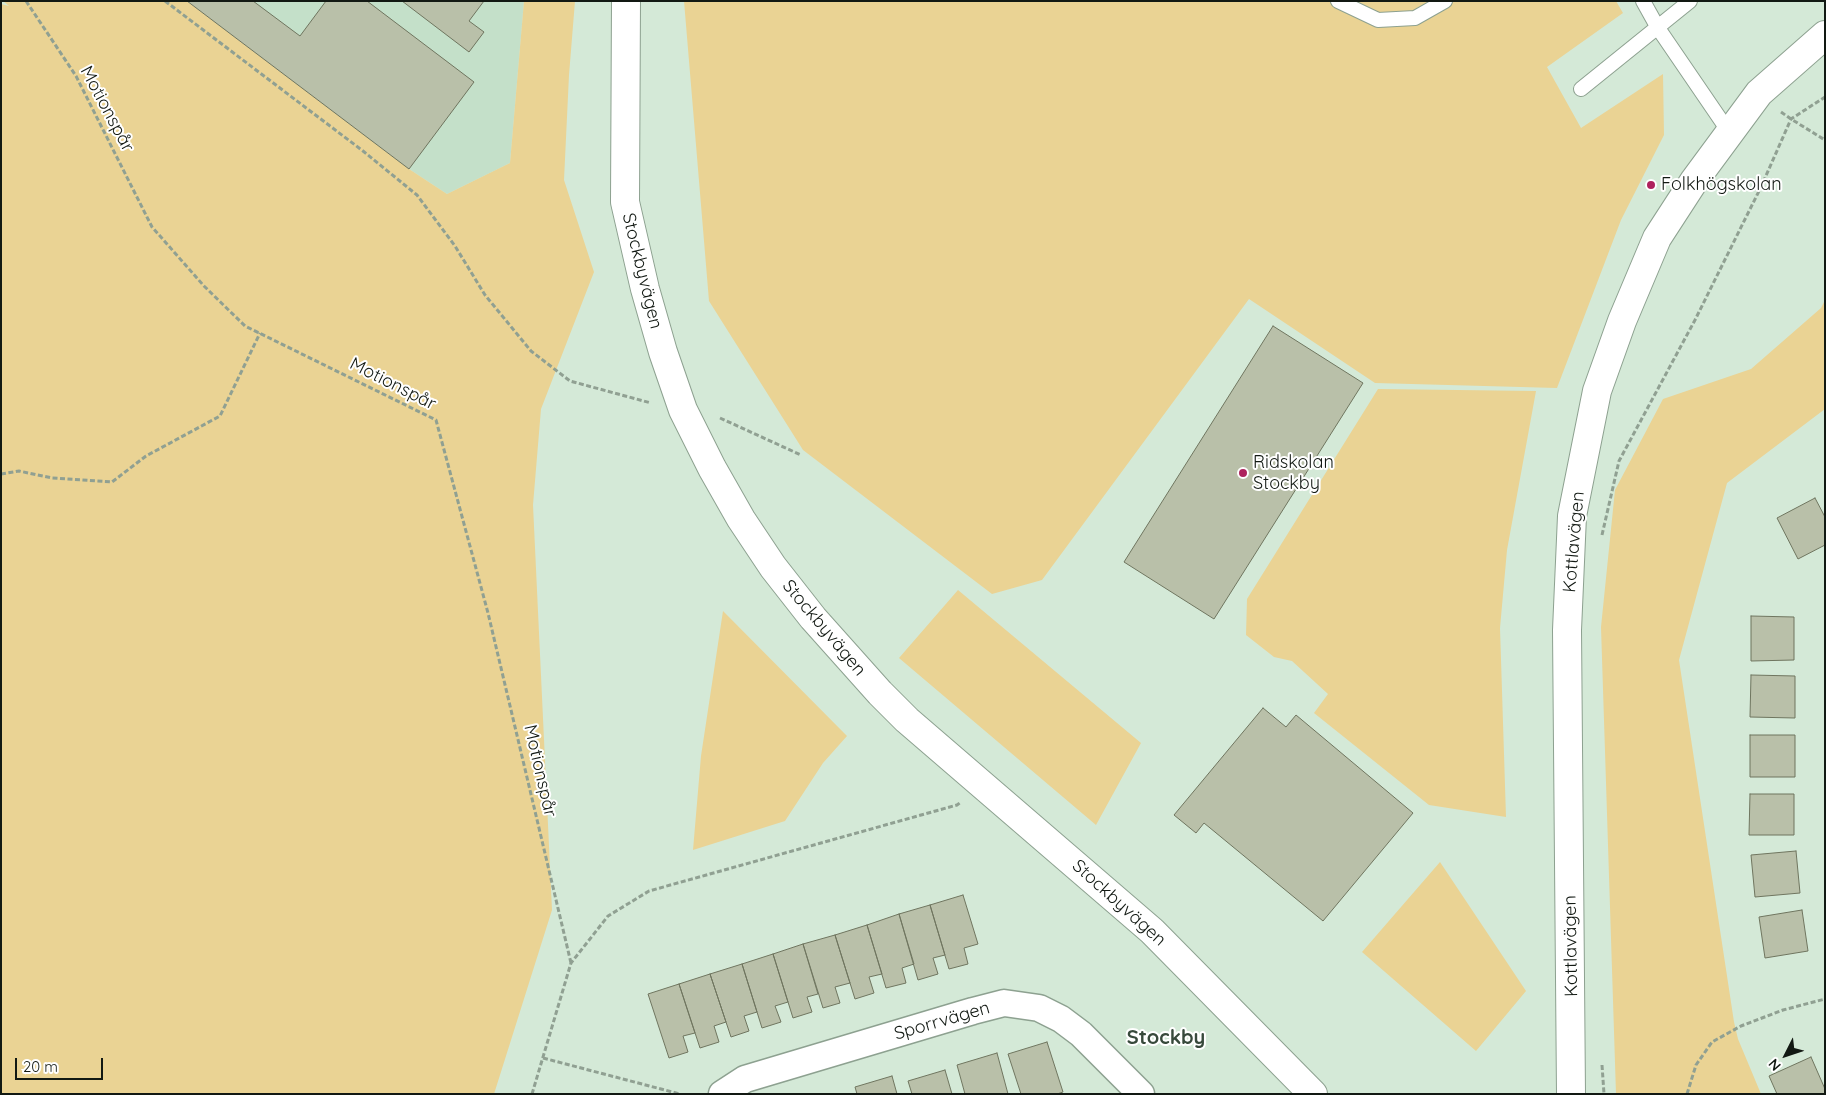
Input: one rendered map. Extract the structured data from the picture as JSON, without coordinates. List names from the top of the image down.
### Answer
{
  "streets": {
    "street": ["Stockbyvägen", "Kottlavägen", "Sporrvägen"],
    "path": ["Motionspår"]
  },
  "districts": ["Stockby"],
  "places": ["Folkhögskolan", "Ridskolan Stockby"],
  "scale_bar": "20 m",
  "north": "bottom left"
}
